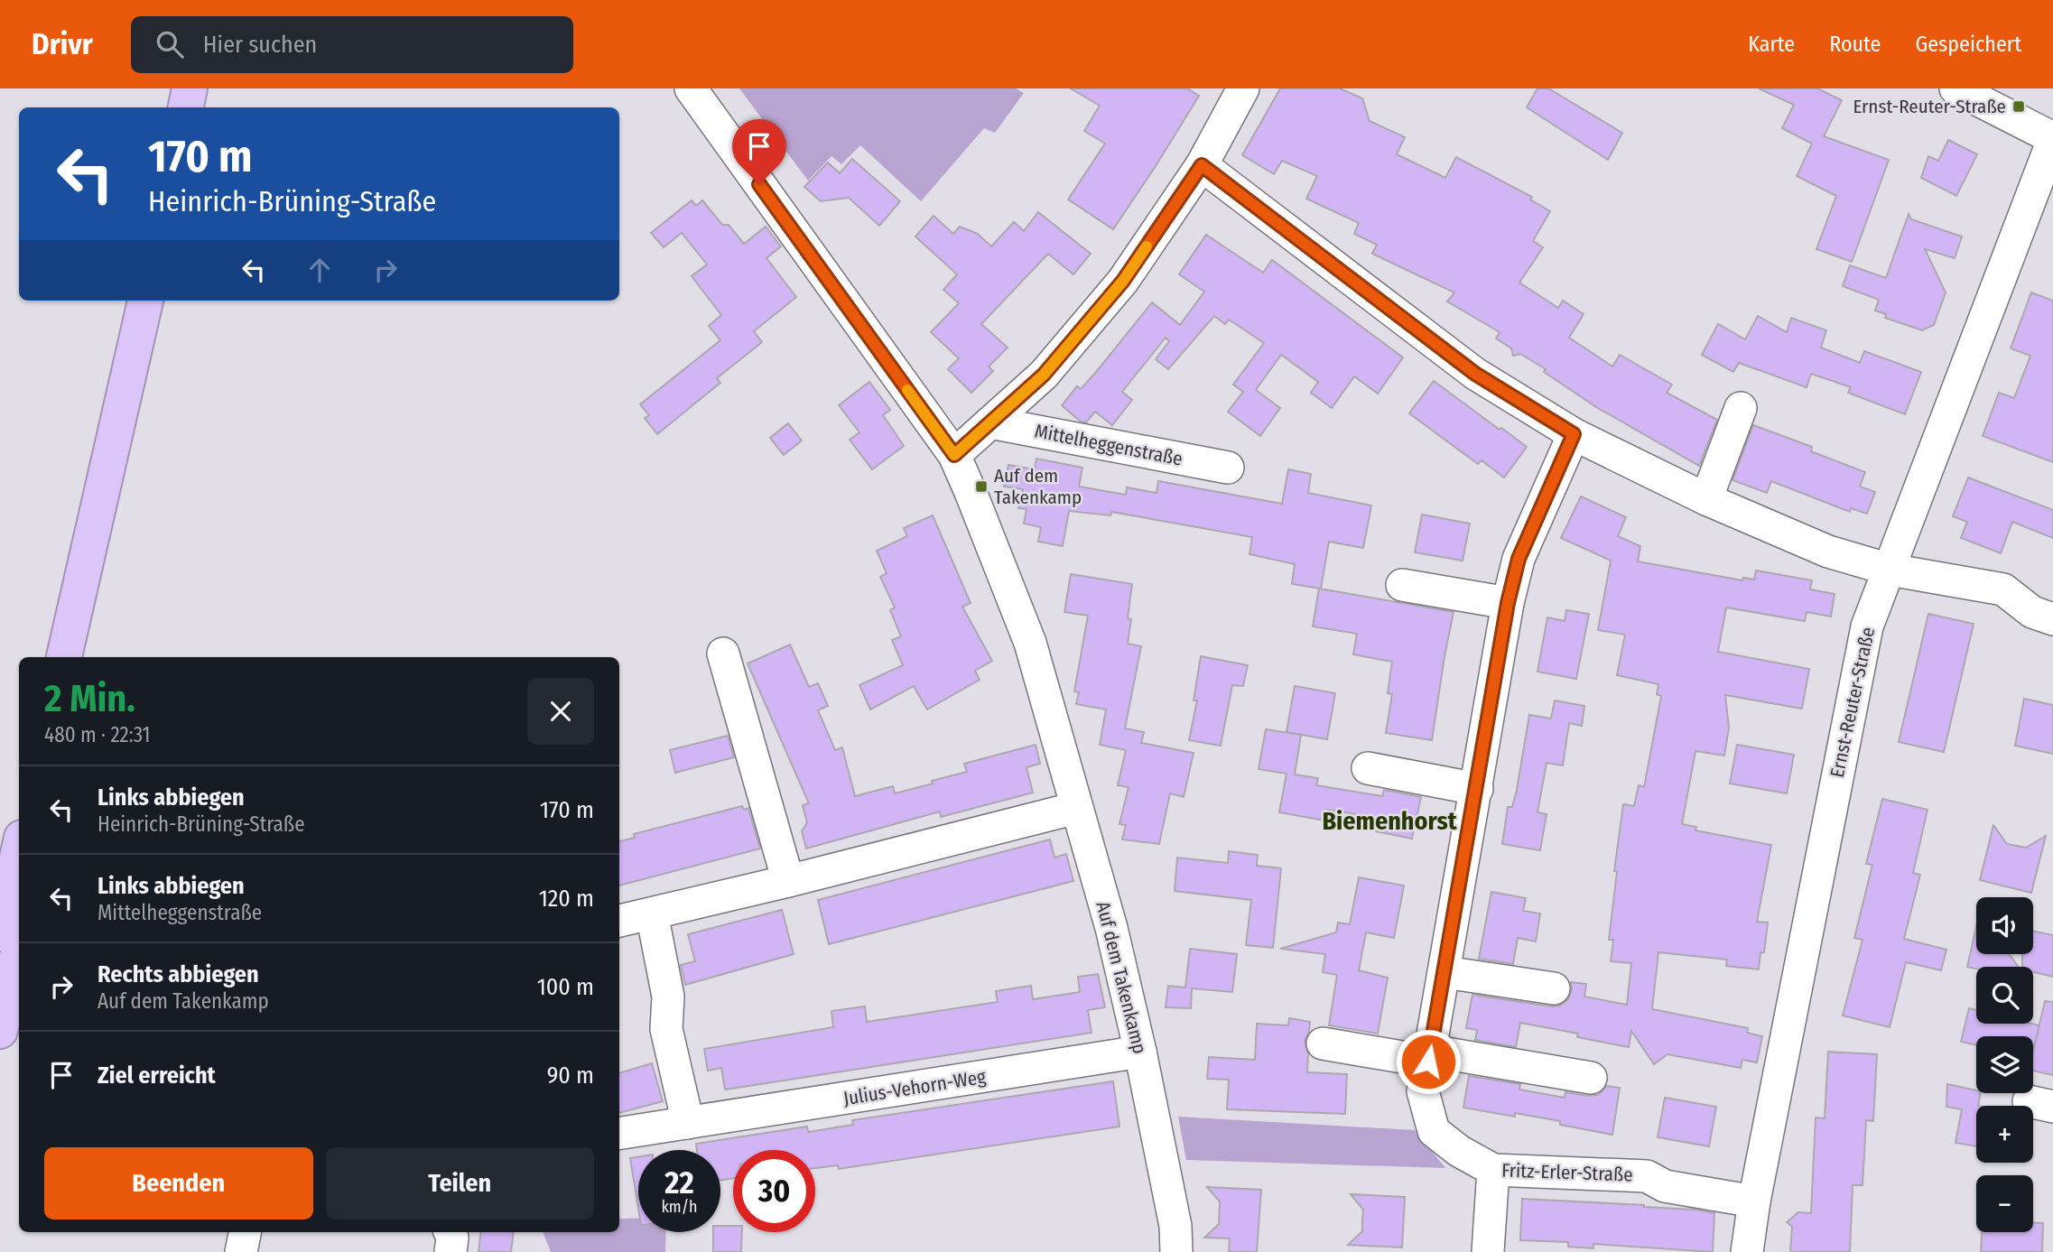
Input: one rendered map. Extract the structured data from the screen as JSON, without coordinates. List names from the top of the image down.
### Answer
{
  "streets": {
    "street": [
      "Mittelheggenstraße",
      "Ernst-Reuter-Straße",
      "Auf dem Takenkamp",
      "Julius-Vehorn-Weg",
      "Fritz-Erler-Straße"
    ]
  },
  "crossings": [
    ["Ernst-Reuter-Straße", "Fritz-Erler-Straße"],
    ["Auf dem Takenkamp", "Julius-Vehorn-Weg"]
  ],
  "districts": ["Biemenhorst"],
  "places": {
    "transit": ["Ernst-Reuter-Straße", "Auf dem Takenkamp"]
  },
  "page": {
    "header": "Drivr",
    "search": "Hier suchen",
    "nav": ["Karte", "Route", "Gespeichert"],
    "turn": ["170 m", "Heinrich-Brüning-Straße"],
    "heading": ["2 Min.", "480 m · 22:31"],
    "list": [
      {
        "name": "Links abbiegen",
        "note": "Heinrich-Brüning-Straße",
        "value": "170 m"
      },
      {
        "name": "Links abbiegen",
        "note": "Mittelheggenstraße",
        "value": "120 m"
      },
      {
        "name": "Rechts abbiegen",
        "note": "Auf dem Takenkamp",
        "value": "100 m"
      },
      {
        "name": "Ziel erreicht",
        "value": "90 m"
      }
    ],
    "map_buttons": ["+", "−"],
    "buttons": ["Beenden", "Teilen"],
    "speed": "22 km/h",
    "limit": "30"
  }
}
